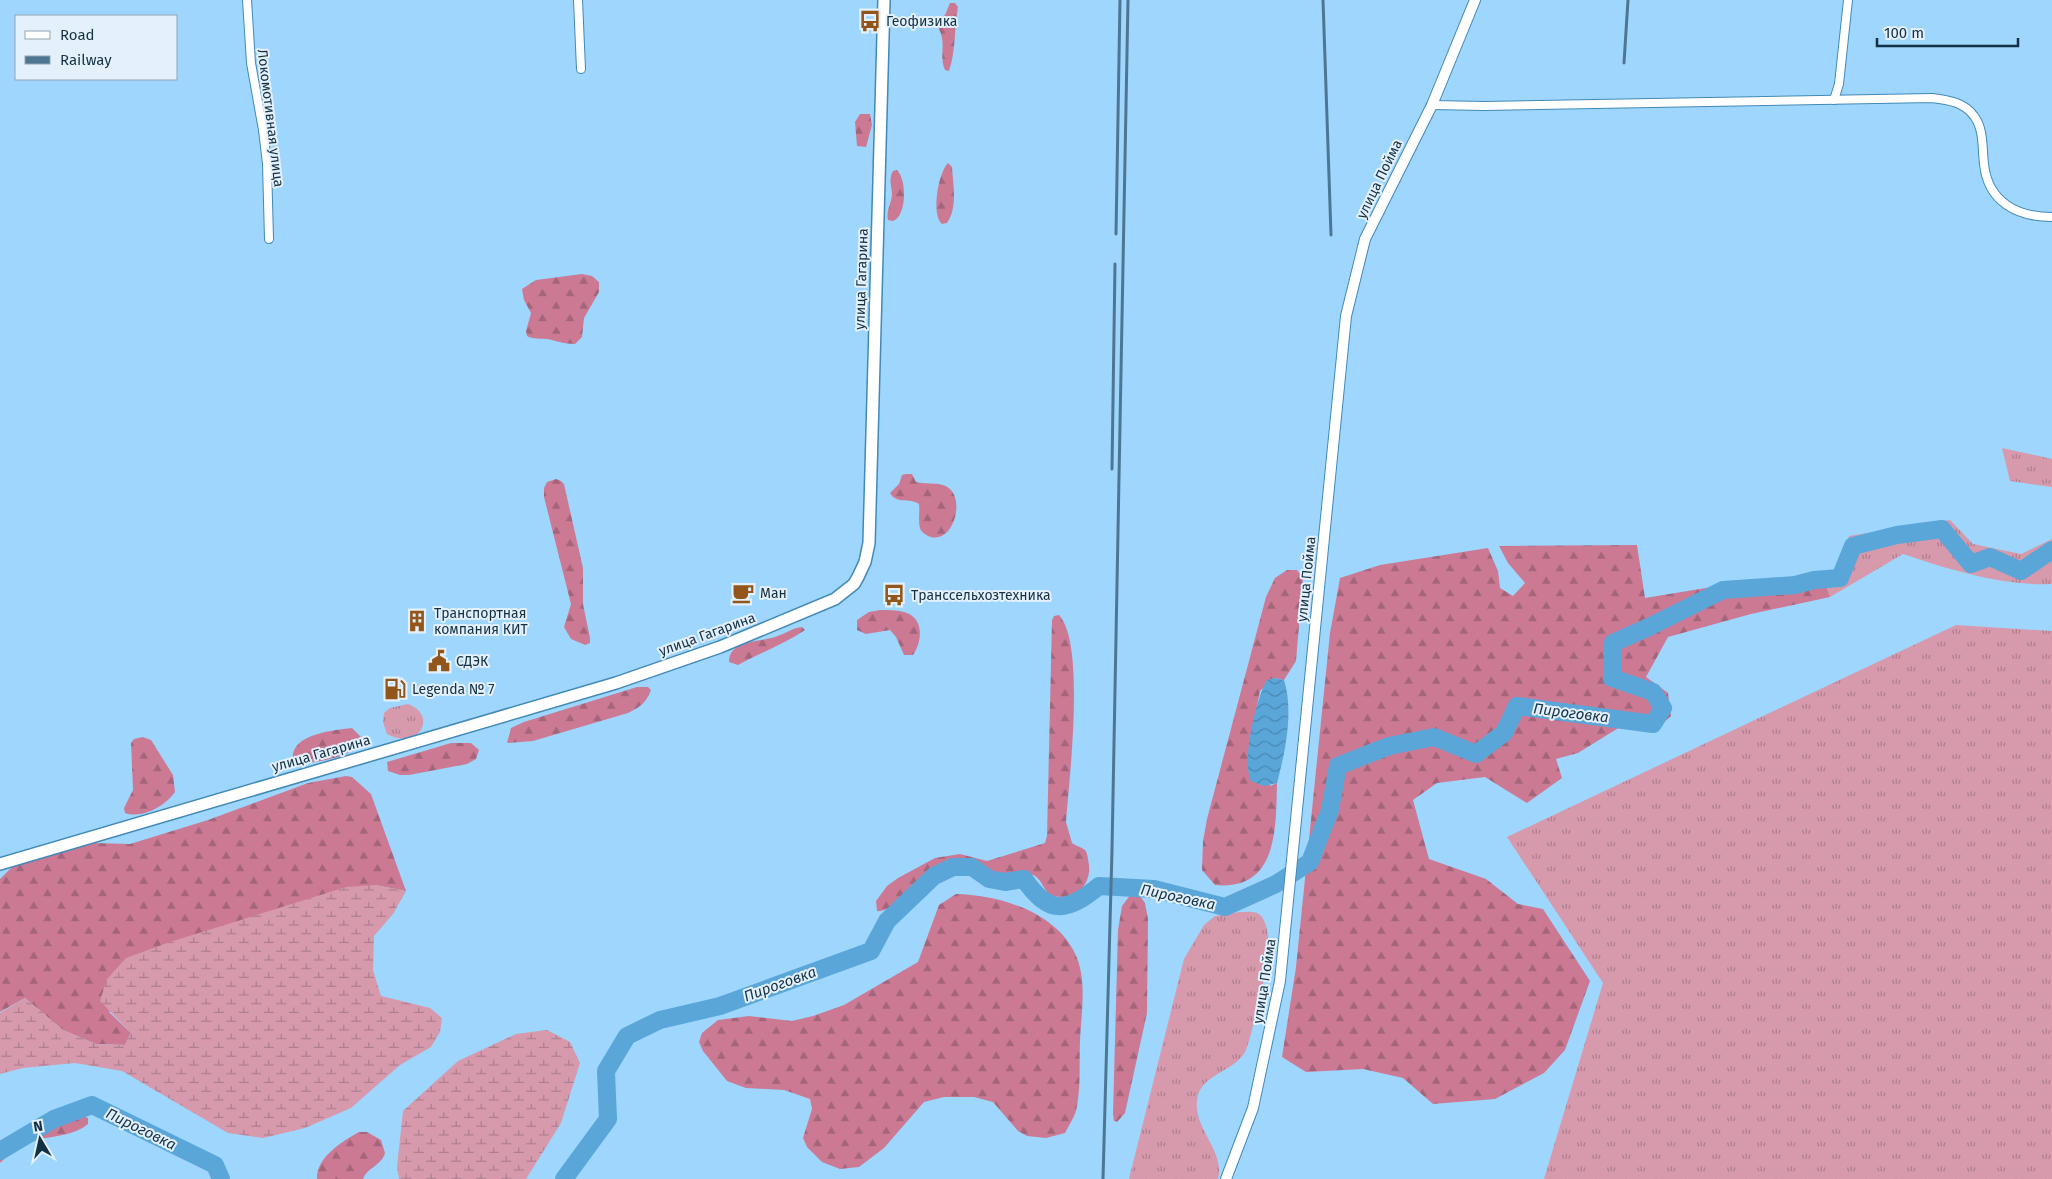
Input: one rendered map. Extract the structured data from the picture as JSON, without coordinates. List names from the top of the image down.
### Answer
{
  "streets": {
    "main road": ["улица Пойма", "улица Гагарина"],
    "street": ["Локомотивная улица"]
  },
  "water": ["Пироговка"],
  "places": {
    "bus stop": ["Геофизика", "Транссельхозтехника"],
    "cafe": ["Ман"],
    "building": ["Транспортная компания КИТ"],
    "public building": ["СДЭК"],
    "fuel station": ["Legenda № 7"]
  },
  "legend": ["Road", "Railway"],
  "scale_bar": "100 m",
  "north": "top"
}
